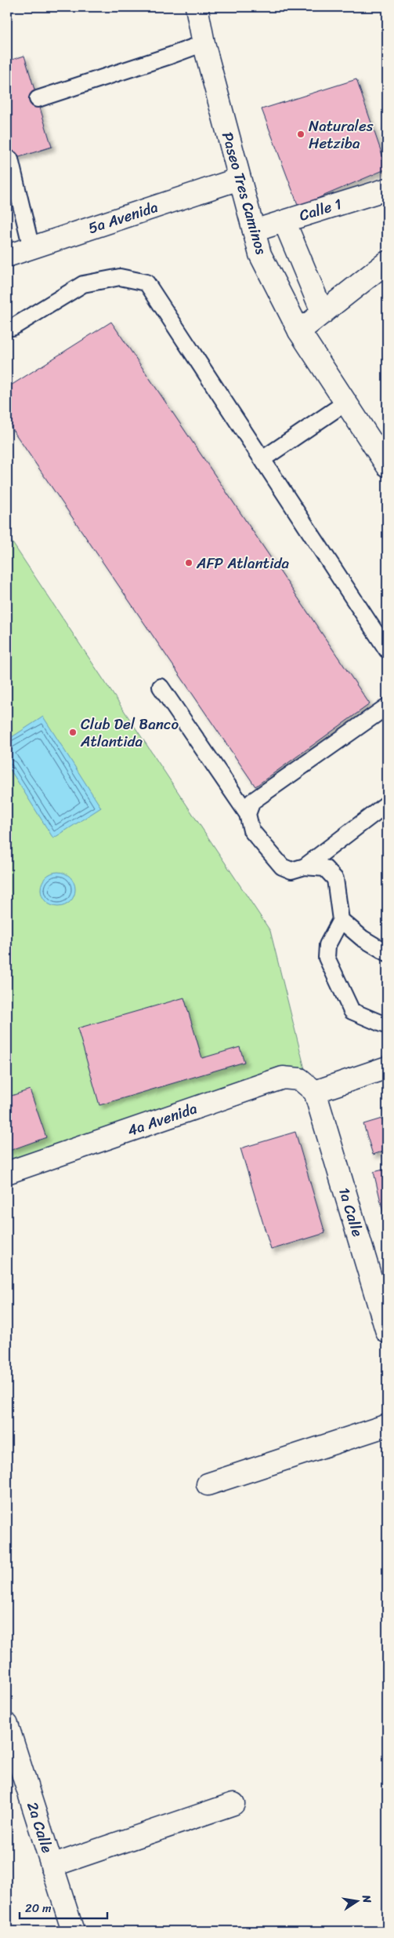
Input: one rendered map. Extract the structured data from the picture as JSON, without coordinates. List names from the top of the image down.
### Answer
{
  "streets": {
    "street": [
      "Paseo Tres Caminos",
      "Calle 1",
      "5a Avenida",
      "4a Avenida",
      "1a Calle",
      "2a Calle"
    ]
  },
  "crossings": [
    ["Paseo Tres Caminos", "Calle 1"],
    ["Paseo Tres Caminos", "5a Avenida"],
    ["4a Avenida", "1a Calle"]
  ],
  "places": ["Naturales Hetziba", "AFP Atlantida", "Club Del Banco Atlantida"],
  "scale_bar": "20 m",
  "north": "right"
}
